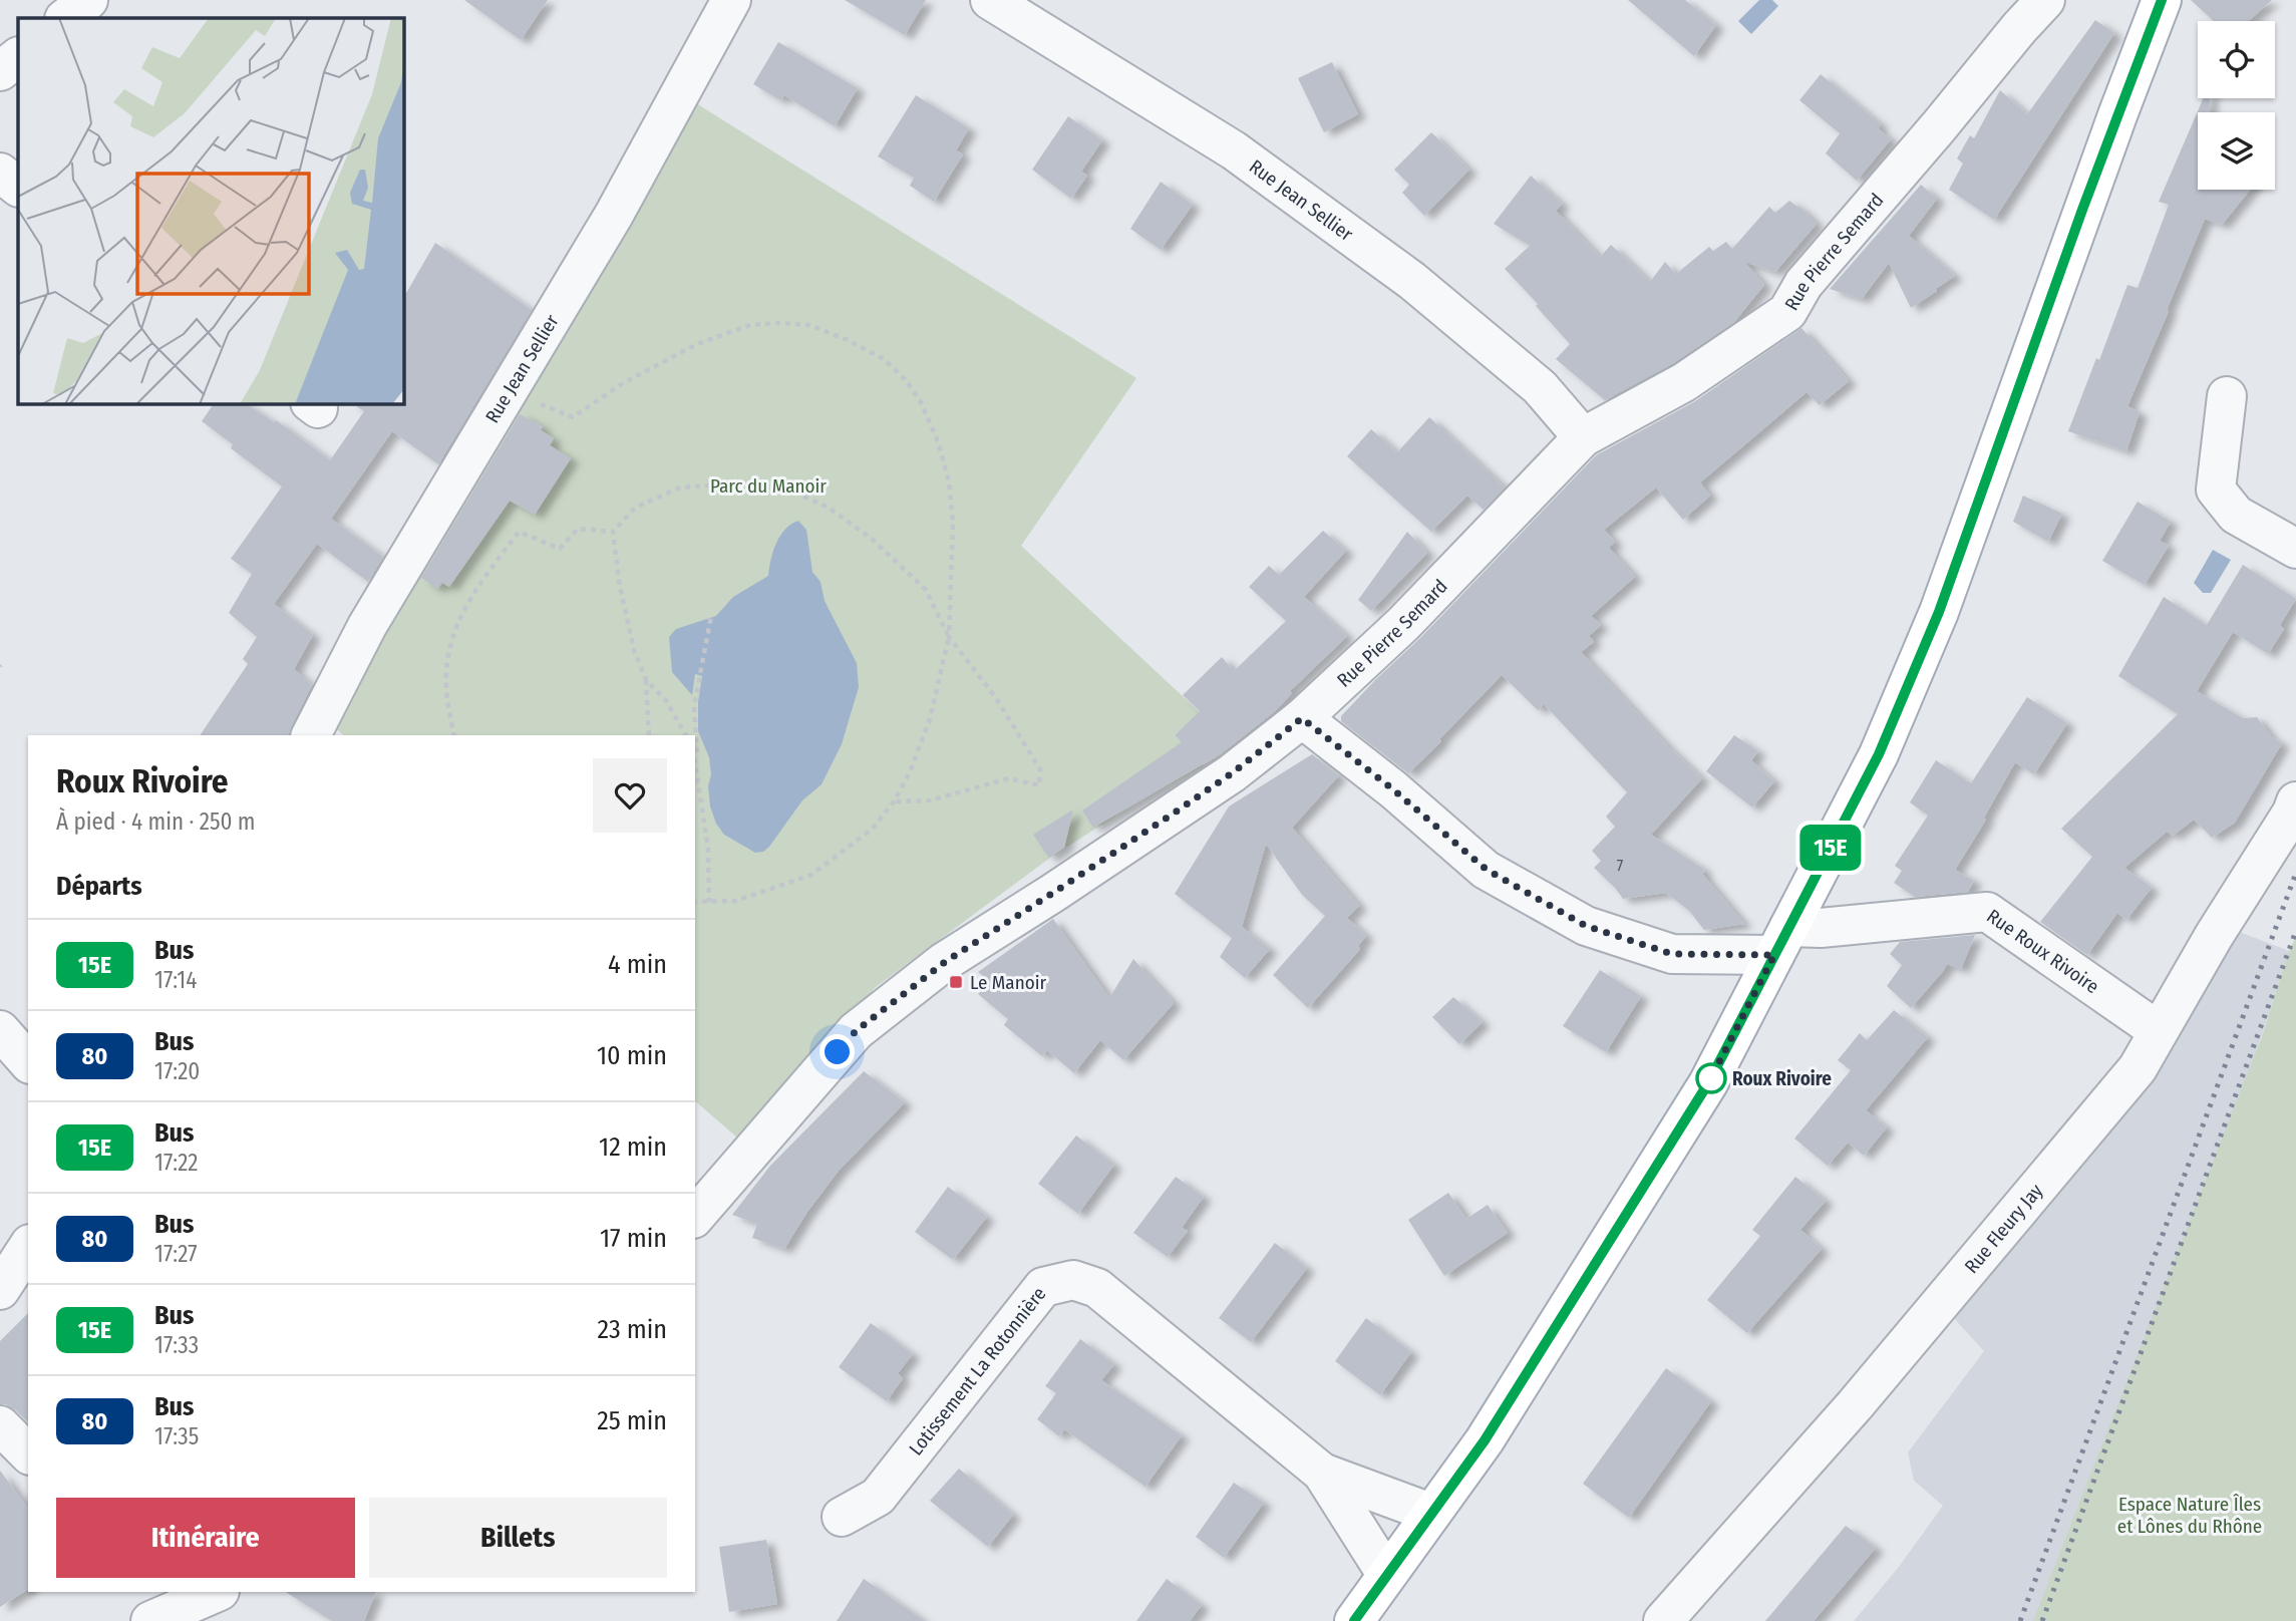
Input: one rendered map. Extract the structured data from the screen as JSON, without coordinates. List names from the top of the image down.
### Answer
{
  "streets": {
    "street": [
      "Rue Jean Sellier",
      "Rue Pierre Semard",
      "Rue Roux Rivoire",
      "Rue Fleury Jay",
      "Lotissement La Rotonnière"
    ]
  },
  "crossings": [
    ["Rue Jean Sellier", "Rue Pierre Semard"],
    ["Rue Pierre Semard", "Rue Roux Rivoire"],
    ["Rue Roux Rivoire", "Rue Fleury Jay"]
  ],
  "parks": ["Parc du Manoir", "Espace Nature Îles et Lônes du Rhône"],
  "places": {
    "transit": ["Le Manoir"],
    "other": ["Roux Rivoire"]
  },
  "lines": ["bus line 15E"],
  "house_numbers": ["7"],
  "page": {
    "on_map": "15E",
    "heading": [
      ["Roux Rivoire", "À pied · 4 min · 250 m"],
      "Départs"
    ],
    "list": [
      {
        "mark": "15E",
        "name": "Bus",
        "note": "17:14",
        "value": "4 min"
      },
      {
        "mark": "80",
        "name": "Bus",
        "note": "17:20",
        "value": "10 min"
      },
      {
        "mark": "15E",
        "name": "Bus",
        "note": "17:22",
        "value": "12 min"
      },
      {
        "mark": "80",
        "name": "Bus",
        "note": "17:27",
        "value": "17 min"
      },
      {
        "mark": "15E",
        "name": "Bus",
        "note": "17:33",
        "value": "23 min"
      },
      {
        "mark": "80",
        "name": "Bus",
        "note": "17:35",
        "value": "25 min"
      }
    ],
    "buttons": ["Itinéraire", "Billets"]
  }
}
